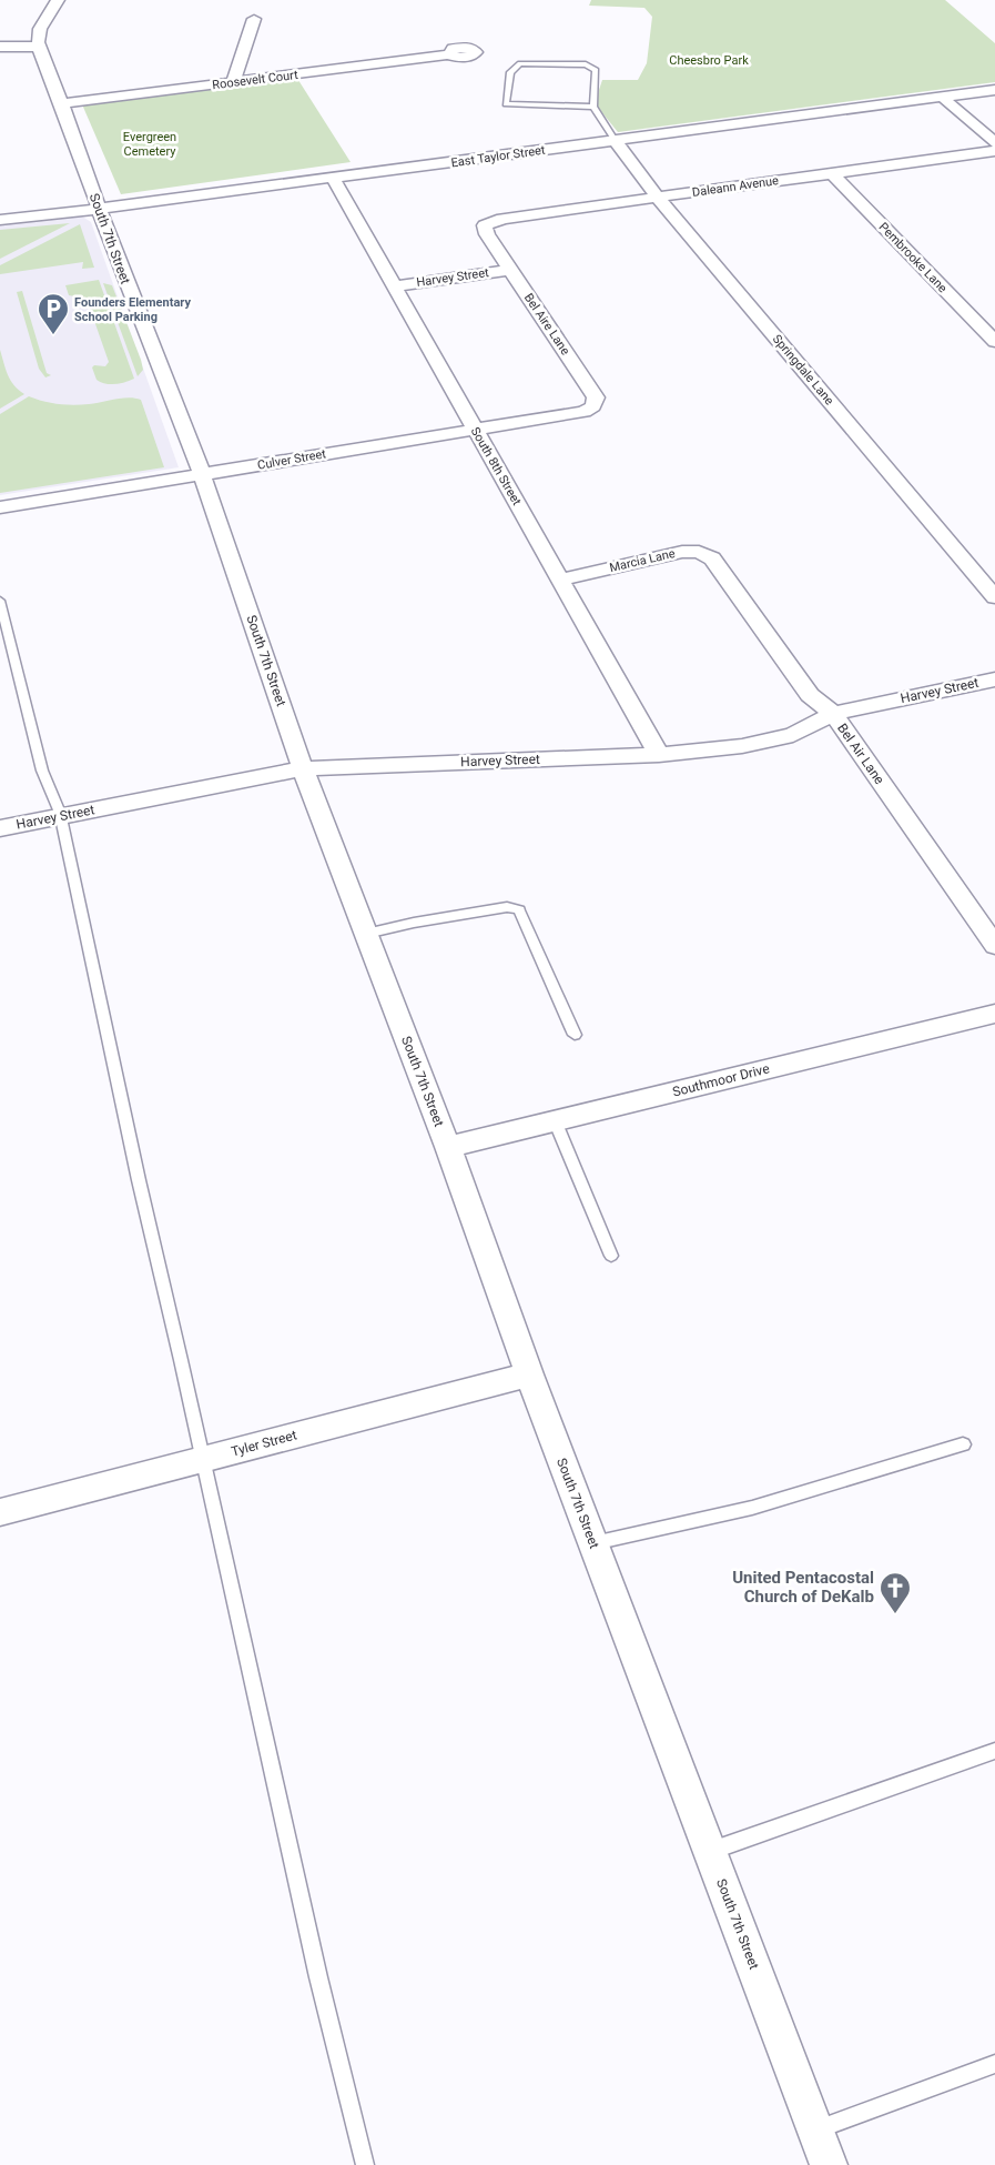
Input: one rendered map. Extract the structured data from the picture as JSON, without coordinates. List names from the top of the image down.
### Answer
{
  "streets": {
    "street": [
      "Roosevelt Court",
      "East Taylor Street",
      "Daleann Avenue",
      "South 7th Street",
      "Pembrooke Lane",
      "Harvey Street",
      "Bel Aire Lane",
      "Springdale Lane",
      "Culver Street",
      "South 8th Street",
      "Marcia Lane",
      "Bel Air Lane",
      "Southmoor Drive",
      "Tyler Street"
    ]
  },
  "crossings": [
    ["Roosevelt Court", "South 7th Street"],
    ["East Taylor Street", "South 7th Street"],
    ["East Taylor Street", "Springdale Lane"],
    ["East Taylor Street", "South 8th Street"],
    ["Daleann Avenue", "Pembrooke Lane"],
    ["Daleann Avenue", "Bel Aire Lane"],
    ["Daleann Avenue", "Springdale Lane"],
    ["South 7th Street", "Harvey Street"],
    ["South 7th Street", "Culver Street"],
    ["South 7th Street", "Southmoor Drive"],
    ["South 7th Street", "Tyler Street"],
    ["Harvey Street", "Bel Aire Lane"],
    ["Harvey Street", "South 8th Street"],
    ["Harvey Street", "Bel Air Lane"],
    ["Bel Aire Lane", "Culver Street"],
    ["Culver Street", "South 8th Street"],
    ["South 8th Street", "Marcia Lane"],
    ["Marcia Lane", "Bel Air Lane"]
  ],
  "parks": ["Cheesbro Park", "Evergreen Cemetery"],
  "places": {
    "parking": ["Founders Elementary School Parking"],
    "church": ["United Pentacostal Church of DeKalb"]
  }
}
